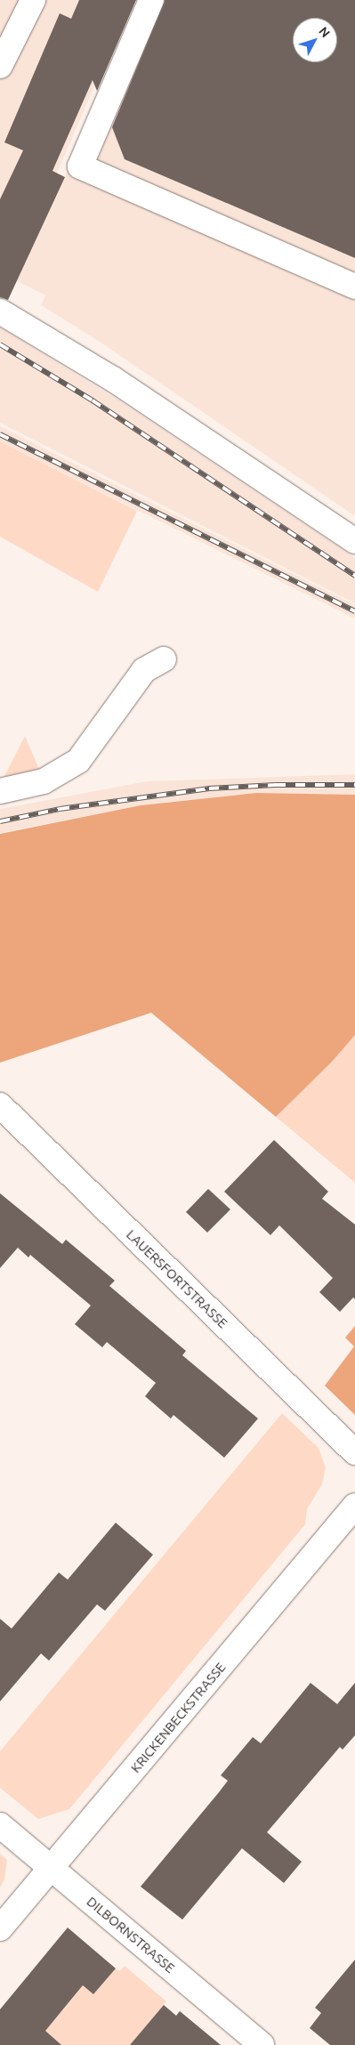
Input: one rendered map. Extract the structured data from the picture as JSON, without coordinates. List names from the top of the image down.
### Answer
{
  "streets": {
    "street": ["LAUERSFORTSTRASSE", "KRICKENBECKSTRASSE", "DILBORNSTRASSE"]
  },
  "crossings": [
    ["KRICKENBECKSTRASSE", "DILBORNSTRASSE"]
  ],
  "north": "top right"
}
